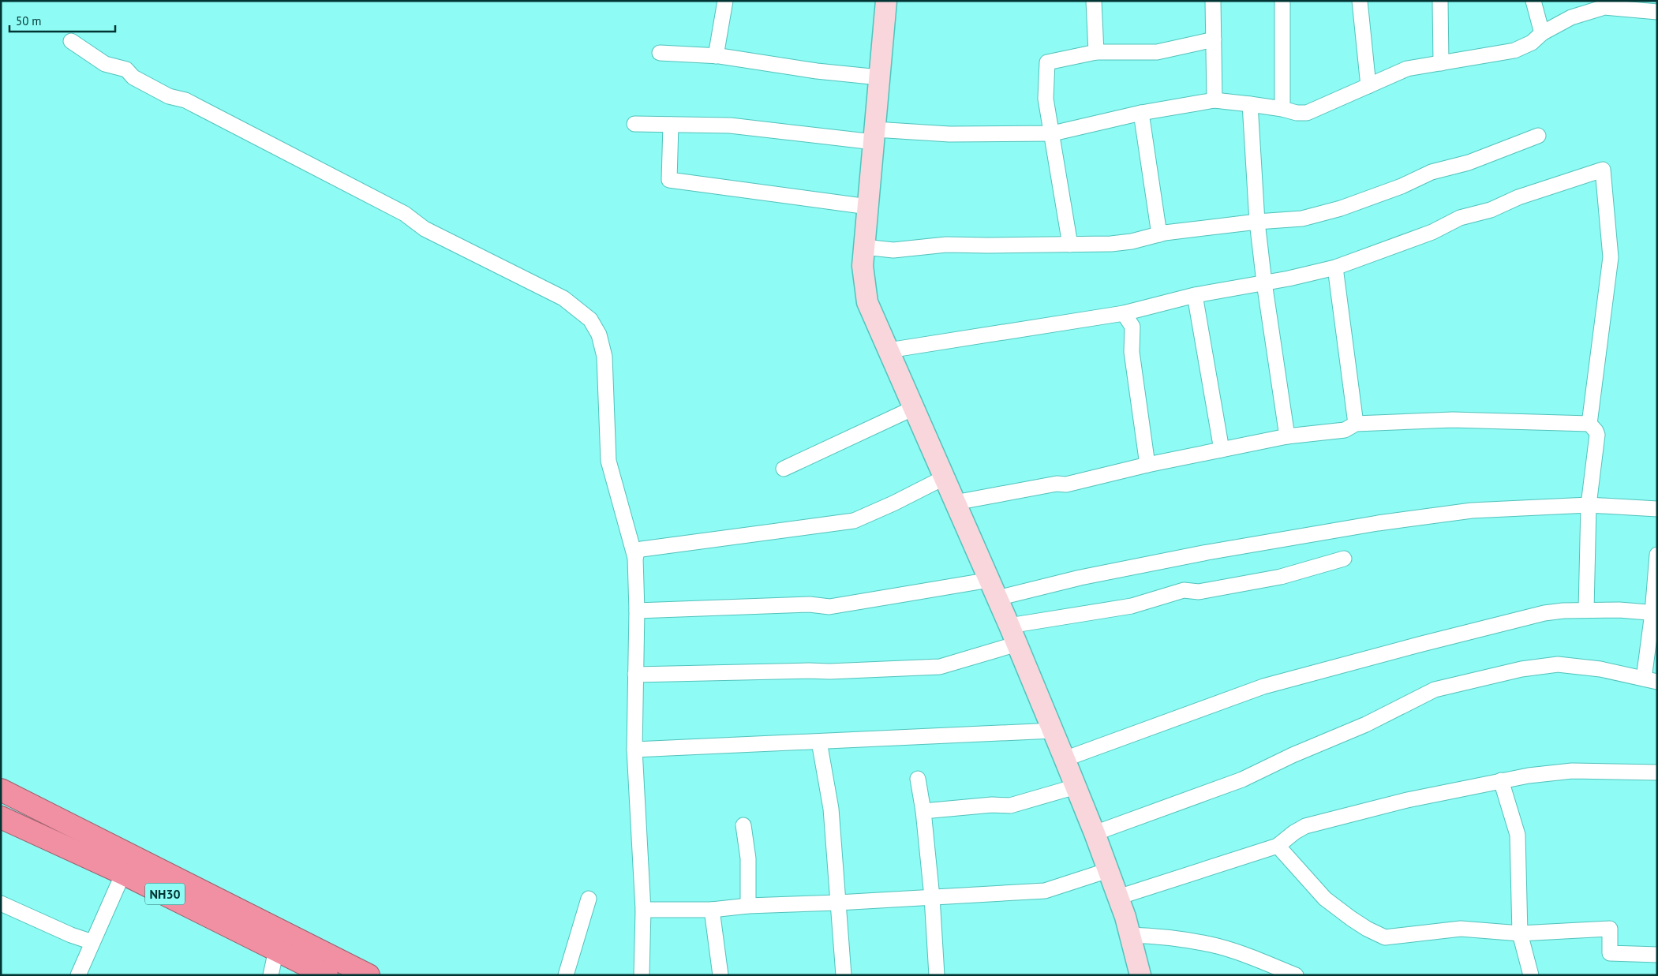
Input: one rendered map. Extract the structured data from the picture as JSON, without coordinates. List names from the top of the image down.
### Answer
{
  "streets": {
    "highway": ["NH30"]
  },
  "scale_bar": "50 m"
}
